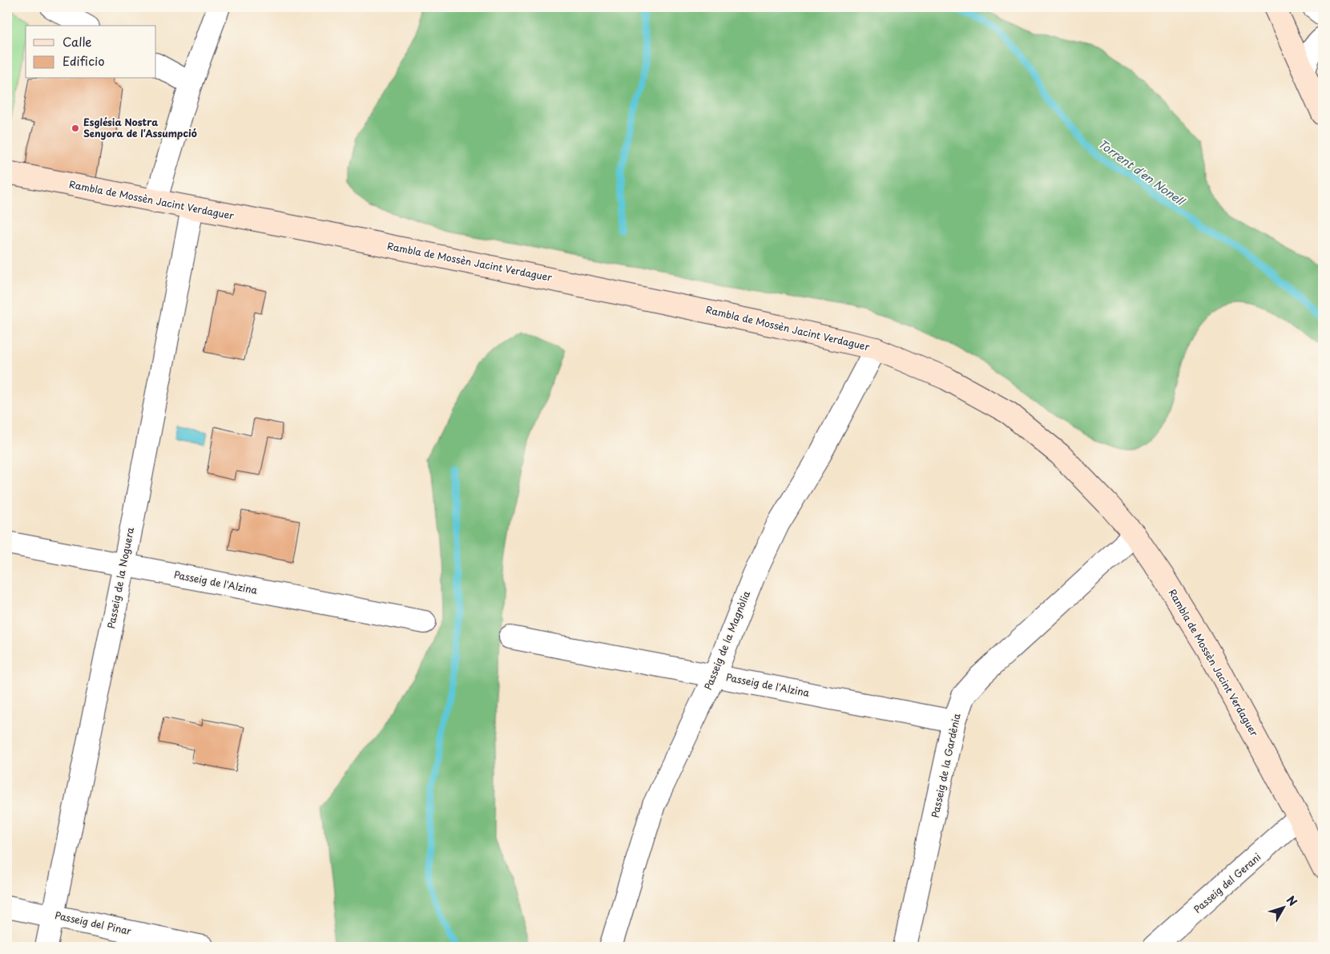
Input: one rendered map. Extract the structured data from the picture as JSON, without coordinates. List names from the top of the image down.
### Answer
{
  "streets": {
    "street": [
      "Rambla de Mossèn Jacint Verdaguer",
      "Passeig de la Noguera",
      "Passeig de l'Alzina",
      "Passeig de la Magnòlia",
      "Passeig de la Gardènia",
      "Passeig del Gerani",
      "Passeig del Pinar"
    ]
  },
  "crossings": [
    ["Rambla de Mossèn Jacint Verdaguer", "Passeig de la Noguera"],
    ["Rambla de Mossèn Jacint Verdaguer", "Passeig de la Magnòlia"],
    ["Rambla de Mossèn Jacint Verdaguer", "Passeig de la Gardènia"],
    ["Rambla de Mossèn Jacint Verdaguer", "Passeig del Gerani"],
    ["Passeig de la Noguera", "Passeig de l'Alzina"],
    ["Passeig de la Noguera", "Passeig del Pinar"],
    ["Passeig de l'Alzina", "Passeig de la Magnòlia"],
    ["Passeig de l'Alzina", "Passeig de la Gardènia"]
  ],
  "water": ["Torrent d'en Nonell"],
  "places": ["Església Nostra Senyora de l'Assumpció"],
  "legend": ["Calle", "Edificio"],
  "north": "top right"
}
